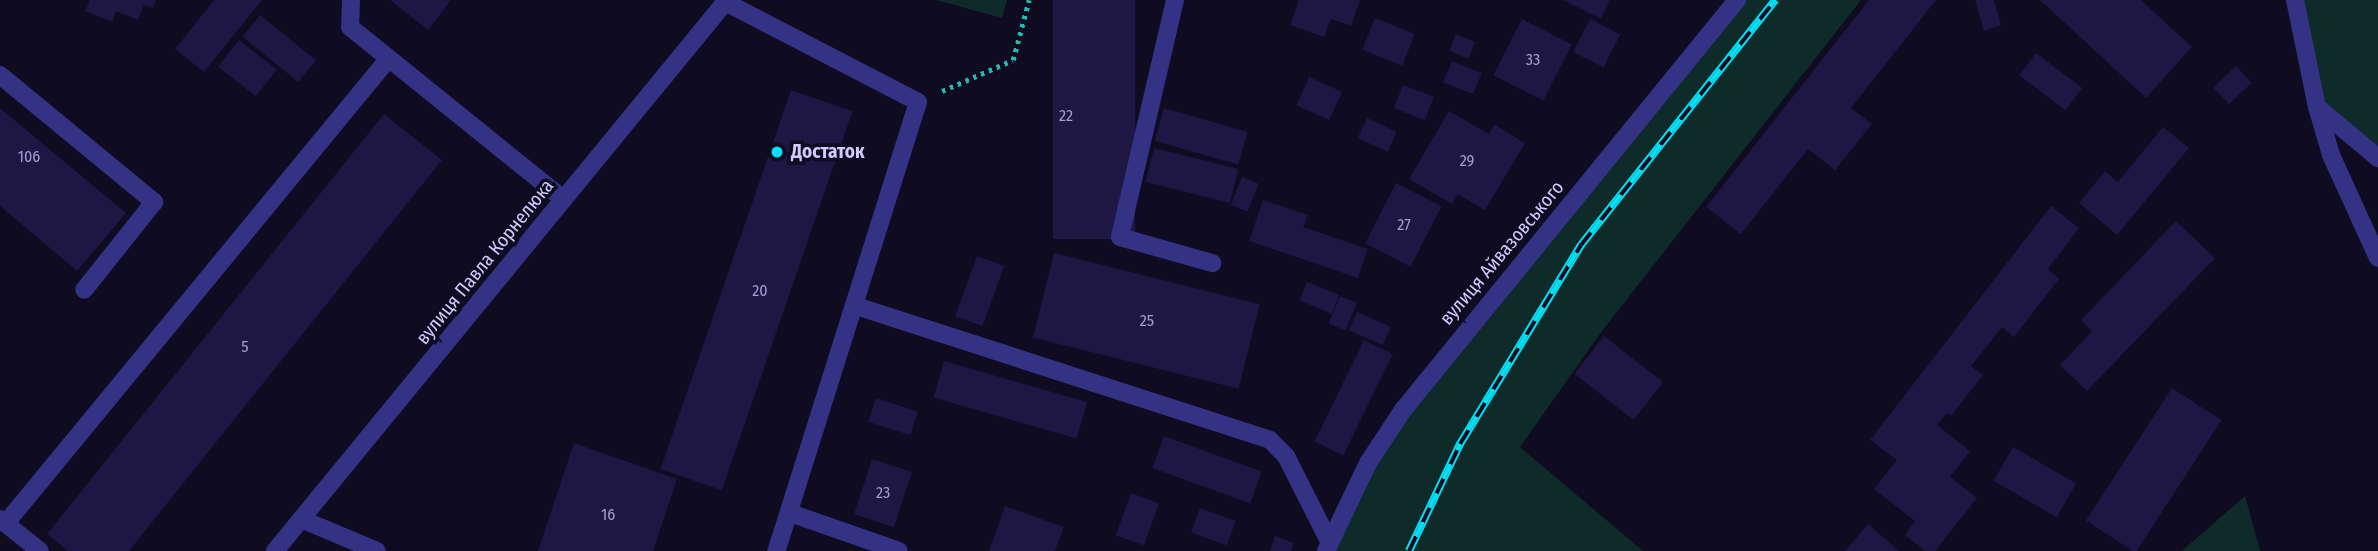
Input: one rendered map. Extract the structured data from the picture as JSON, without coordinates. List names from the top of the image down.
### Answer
{
  "streets": {
    "street": ["вулиця Айвазовського", "вулиця Павла Корнелюка"]
  },
  "places": ["Достаток"],
  "house_numbers": [
    "33",
    "22",
    "106",
    "29",
    "27",
    "20",
    "25",
    "5",
    "23",
    "16"
  ]
}
